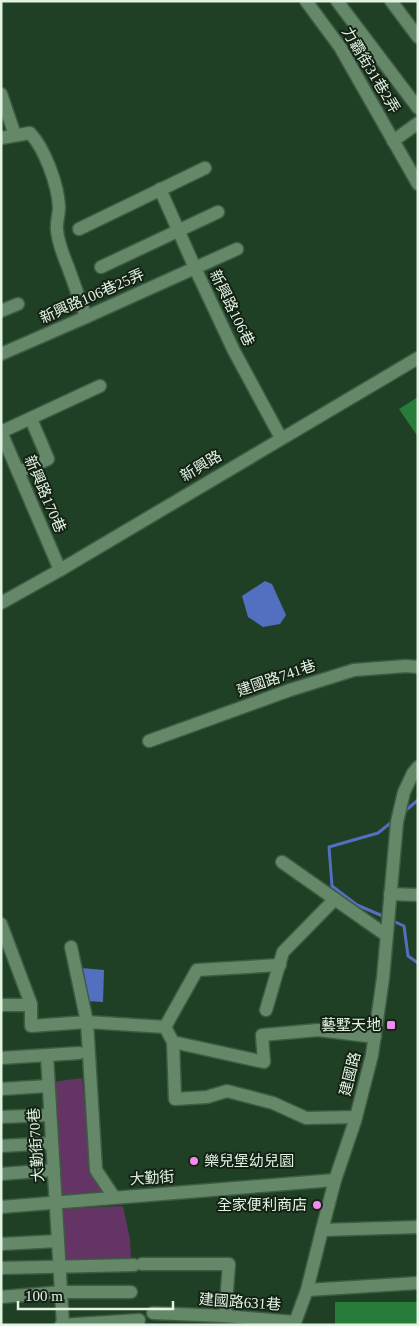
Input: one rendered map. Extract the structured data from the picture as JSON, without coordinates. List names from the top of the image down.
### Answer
{
  "streets": {
    "street": [
      "力霸街31巷2弄",
      "新興路106巷25弄",
      "新興路106巷",
      "新興路",
      "新興路170巷",
      "建國路741巷",
      "建國路",
      "大勤街70巷",
      "大勤街",
      "建國路631巷"
    ]
  },
  "crossings": [
    ["新興路106巷25弄", "新興路106巷"],
    ["新興路106巷", "新興路"],
    ["新興路", "新興路170巷"],
    ["建國路", "大勤街"],
    ["建國路", "建國路631巷"],
    ["大勤街70巷", "大勤街"]
  ],
  "places": {
    "transit": ["藝墅天地"],
    "other": ["樂兒堡幼兒園", "全家便利商店"]
  },
  "scale_bar": "100 m"
}
